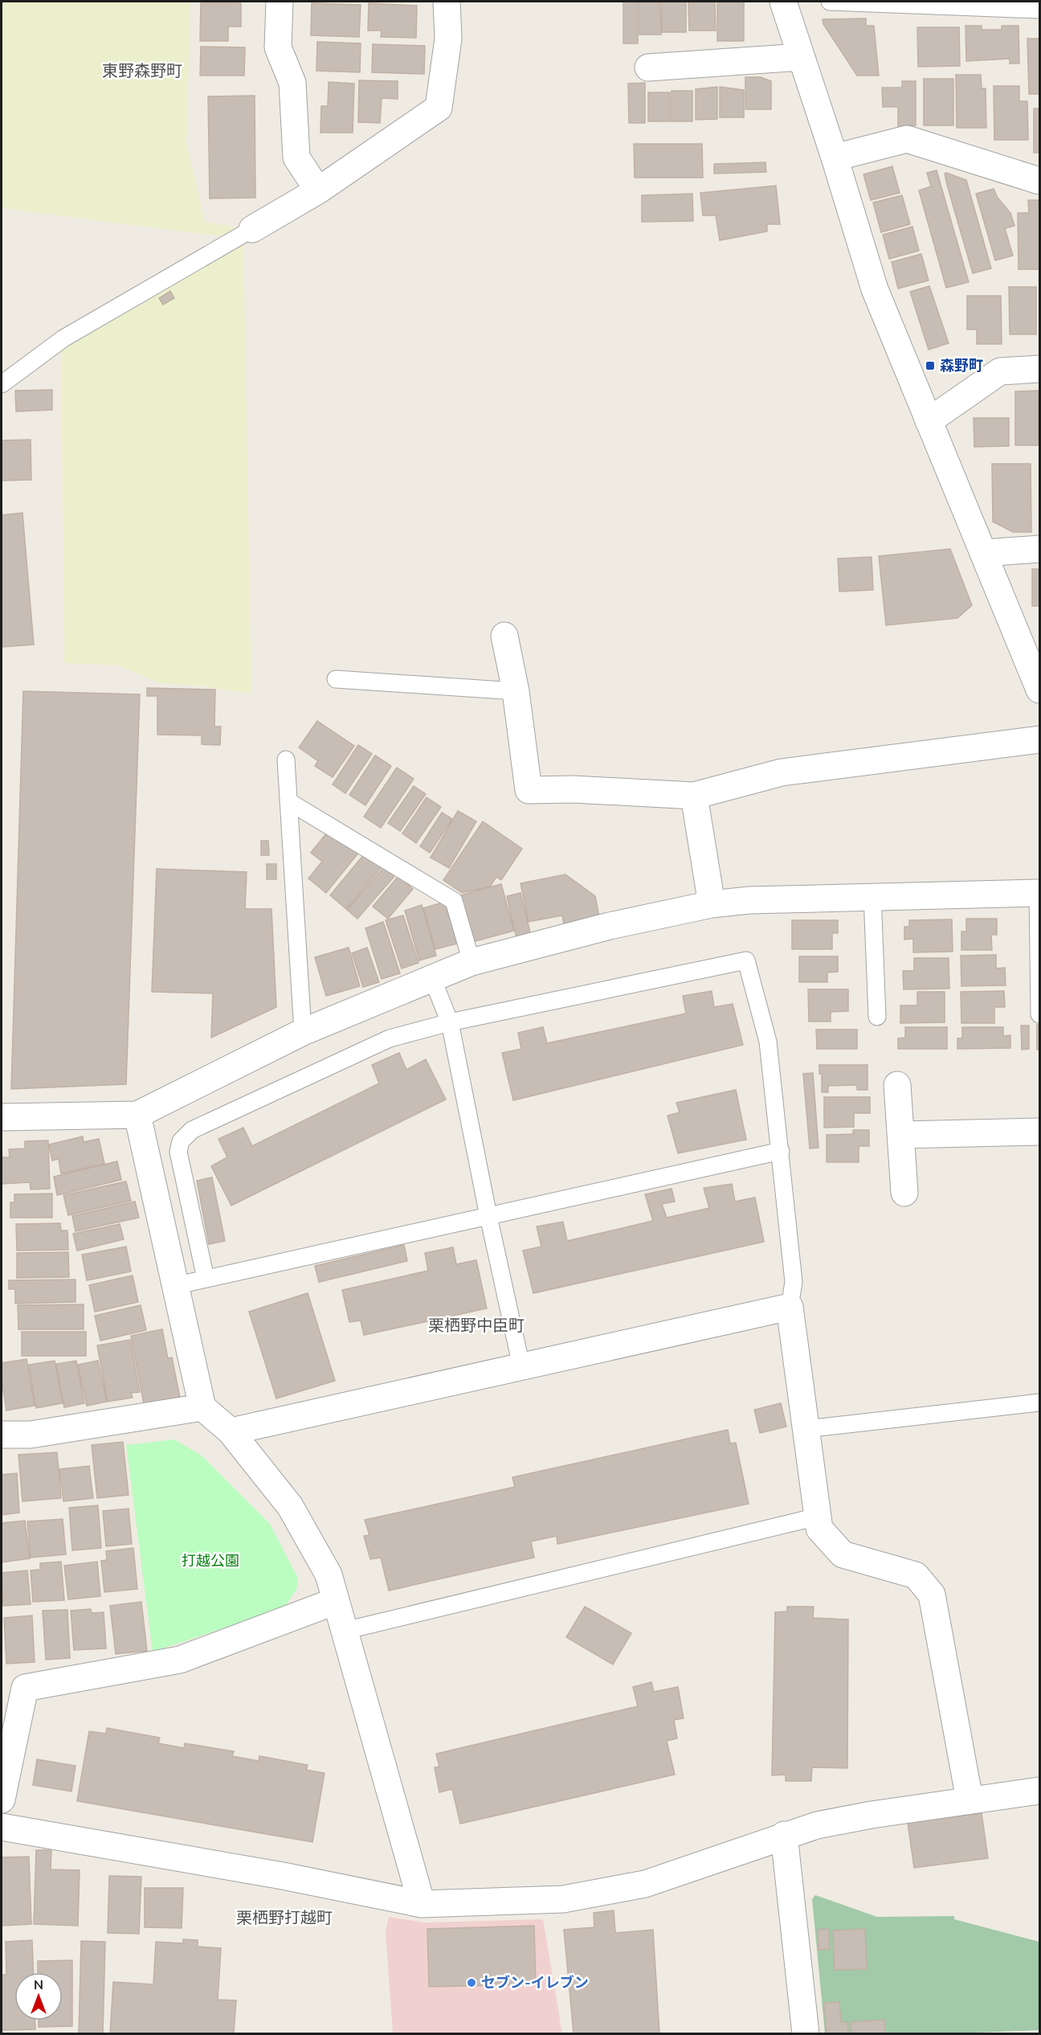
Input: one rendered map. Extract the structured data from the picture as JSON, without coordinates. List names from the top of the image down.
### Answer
{
  "districts": ["東野森野町", "栗栖野中臣町", "栗栖野打越町"],
  "parks": ["打越公園"],
  "places": {
    "transit": ["森野町"],
    "other": ["セブン-イレブン"]
  },
  "north": "top"
}
